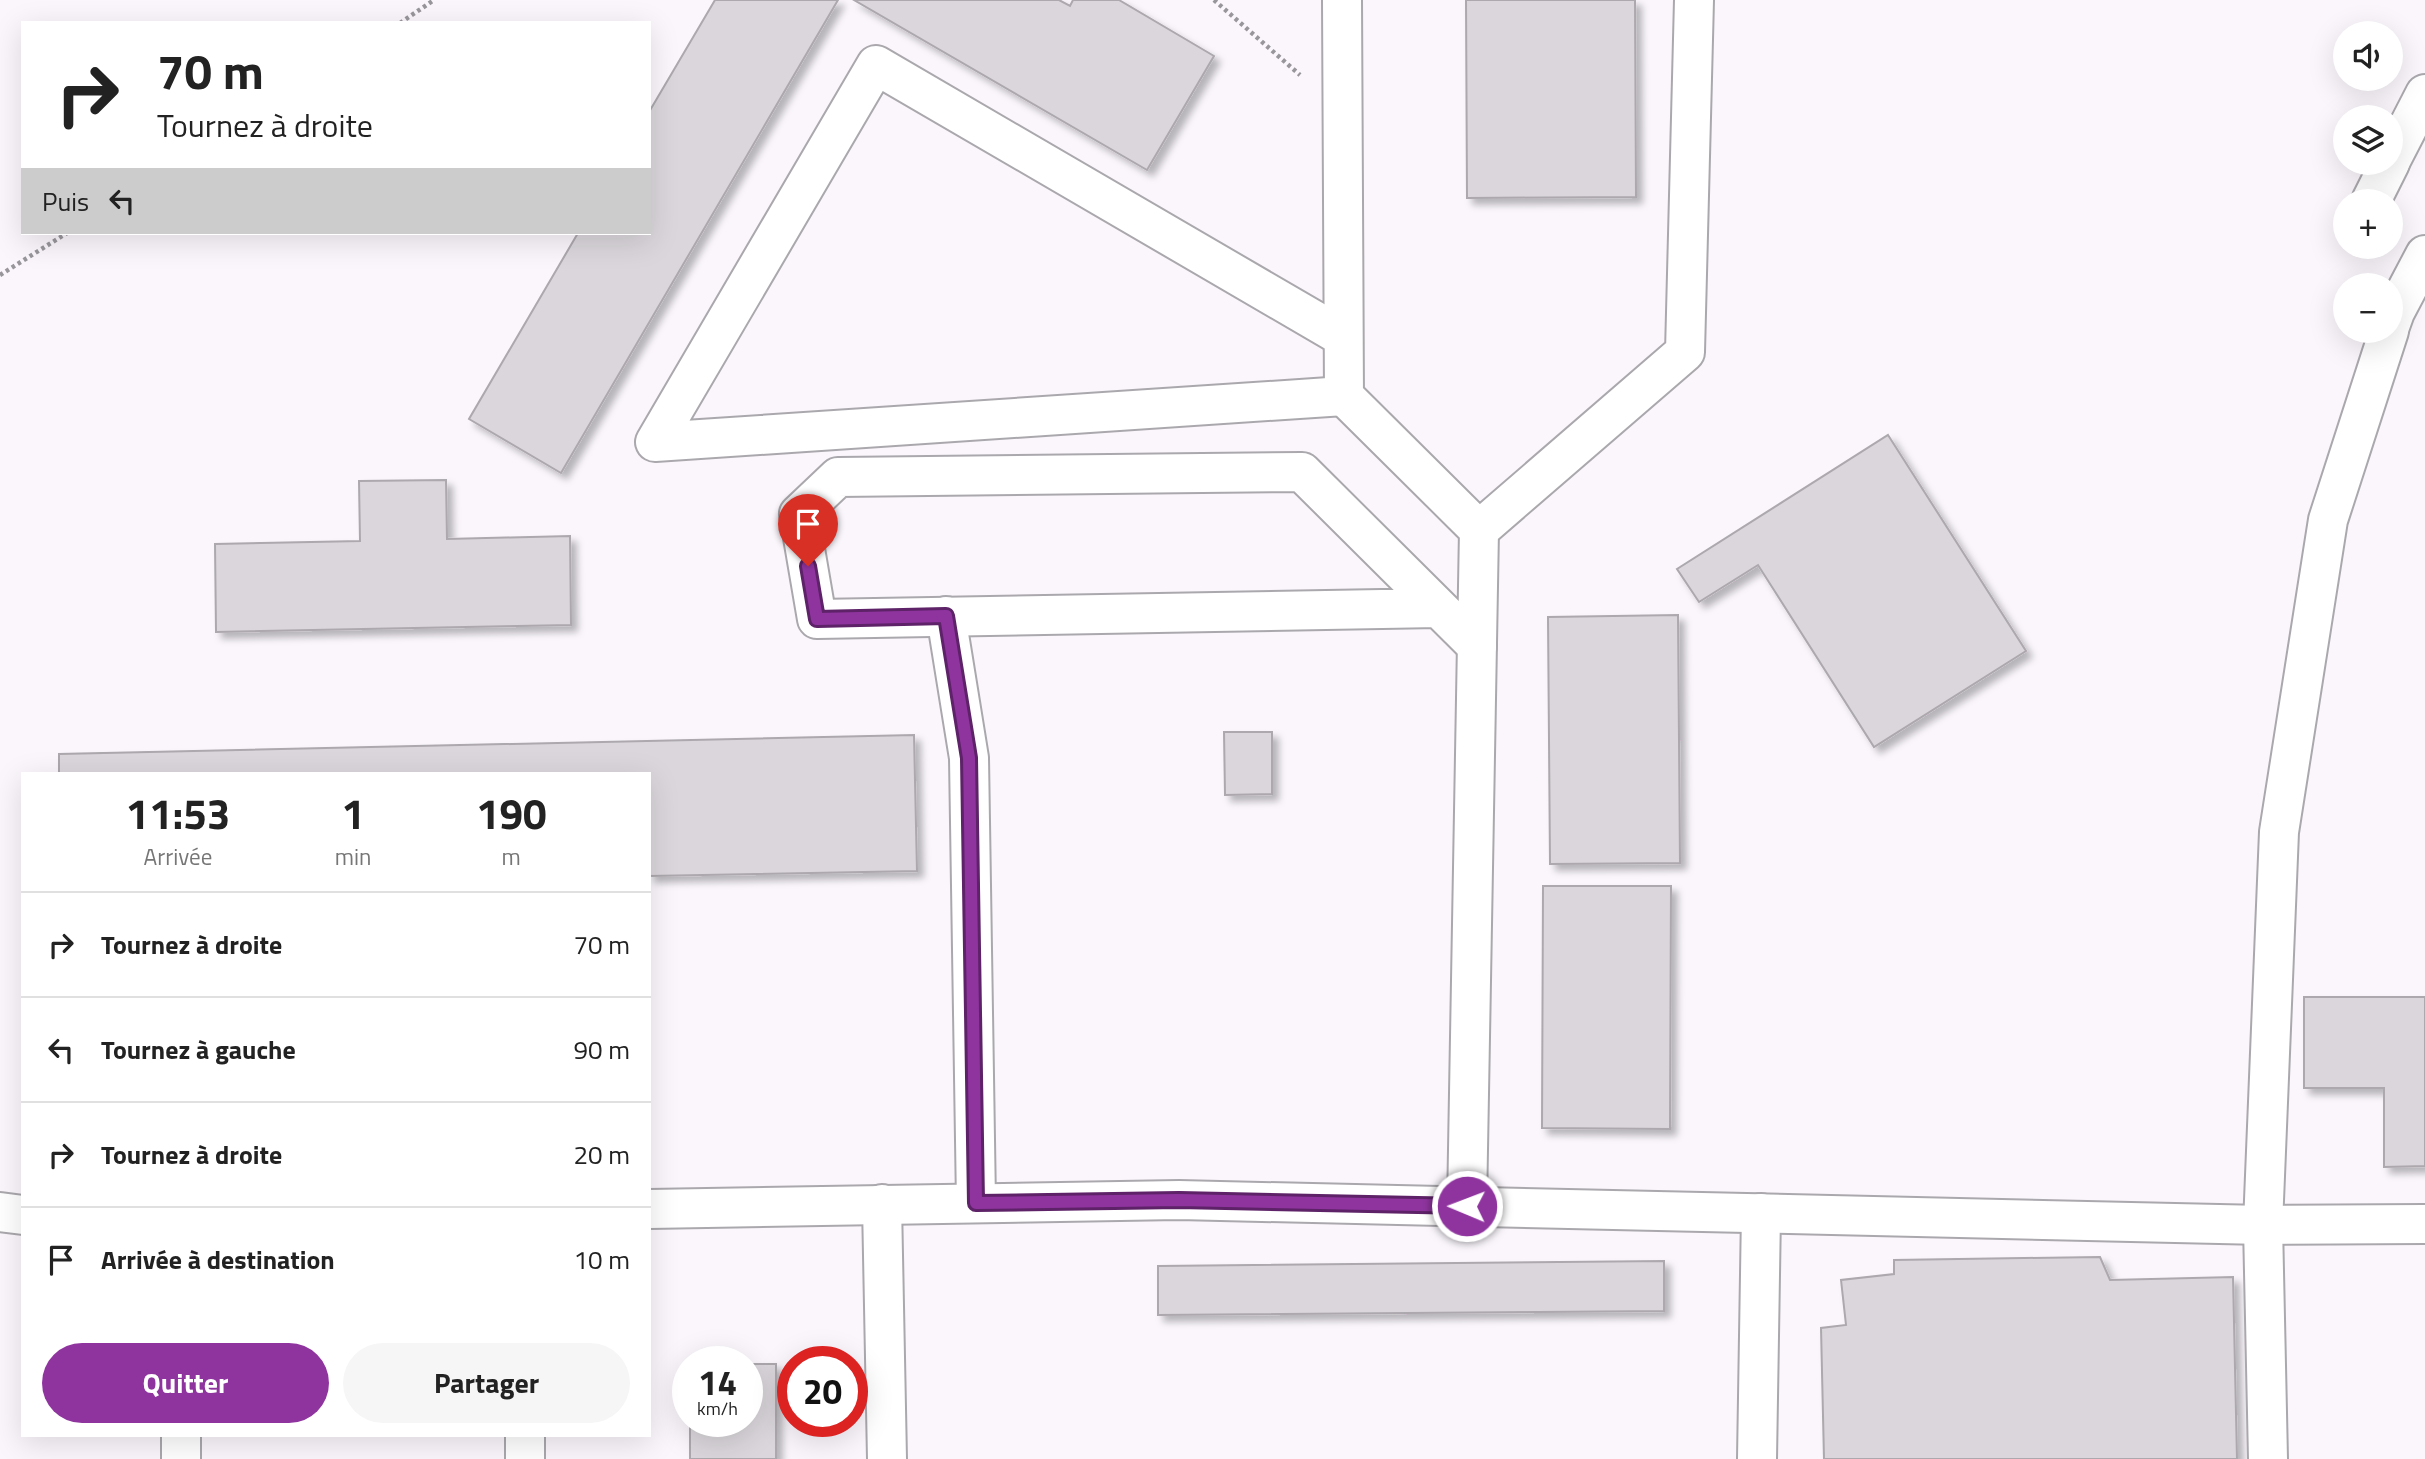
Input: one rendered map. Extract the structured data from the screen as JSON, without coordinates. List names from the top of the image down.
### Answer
{
  "page": {
    "map_buttons": ["+", "−"],
    "turn": ["70 m", "Tournez à droite"],
    "then": "Puis",
    "eta": [
      "11:53",
      "Arrivée",
      "1",
      "min",
      "190",
      "m"
    ],
    "list": [
      {
        "name": "Tournez à droite",
        "value": "70 m"
      },
      {
        "name": "Tournez à gauche",
        "value": "90 m"
      },
      {
        "name": "Tournez à droite",
        "value": "20 m"
      },
      {
        "name": "Arrivée à destination",
        "value": "10 m"
      }
    ],
    "buttons": ["Quitter", "Partager"],
    "speed": "14 km/h",
    "limit": "20"
  }
}
